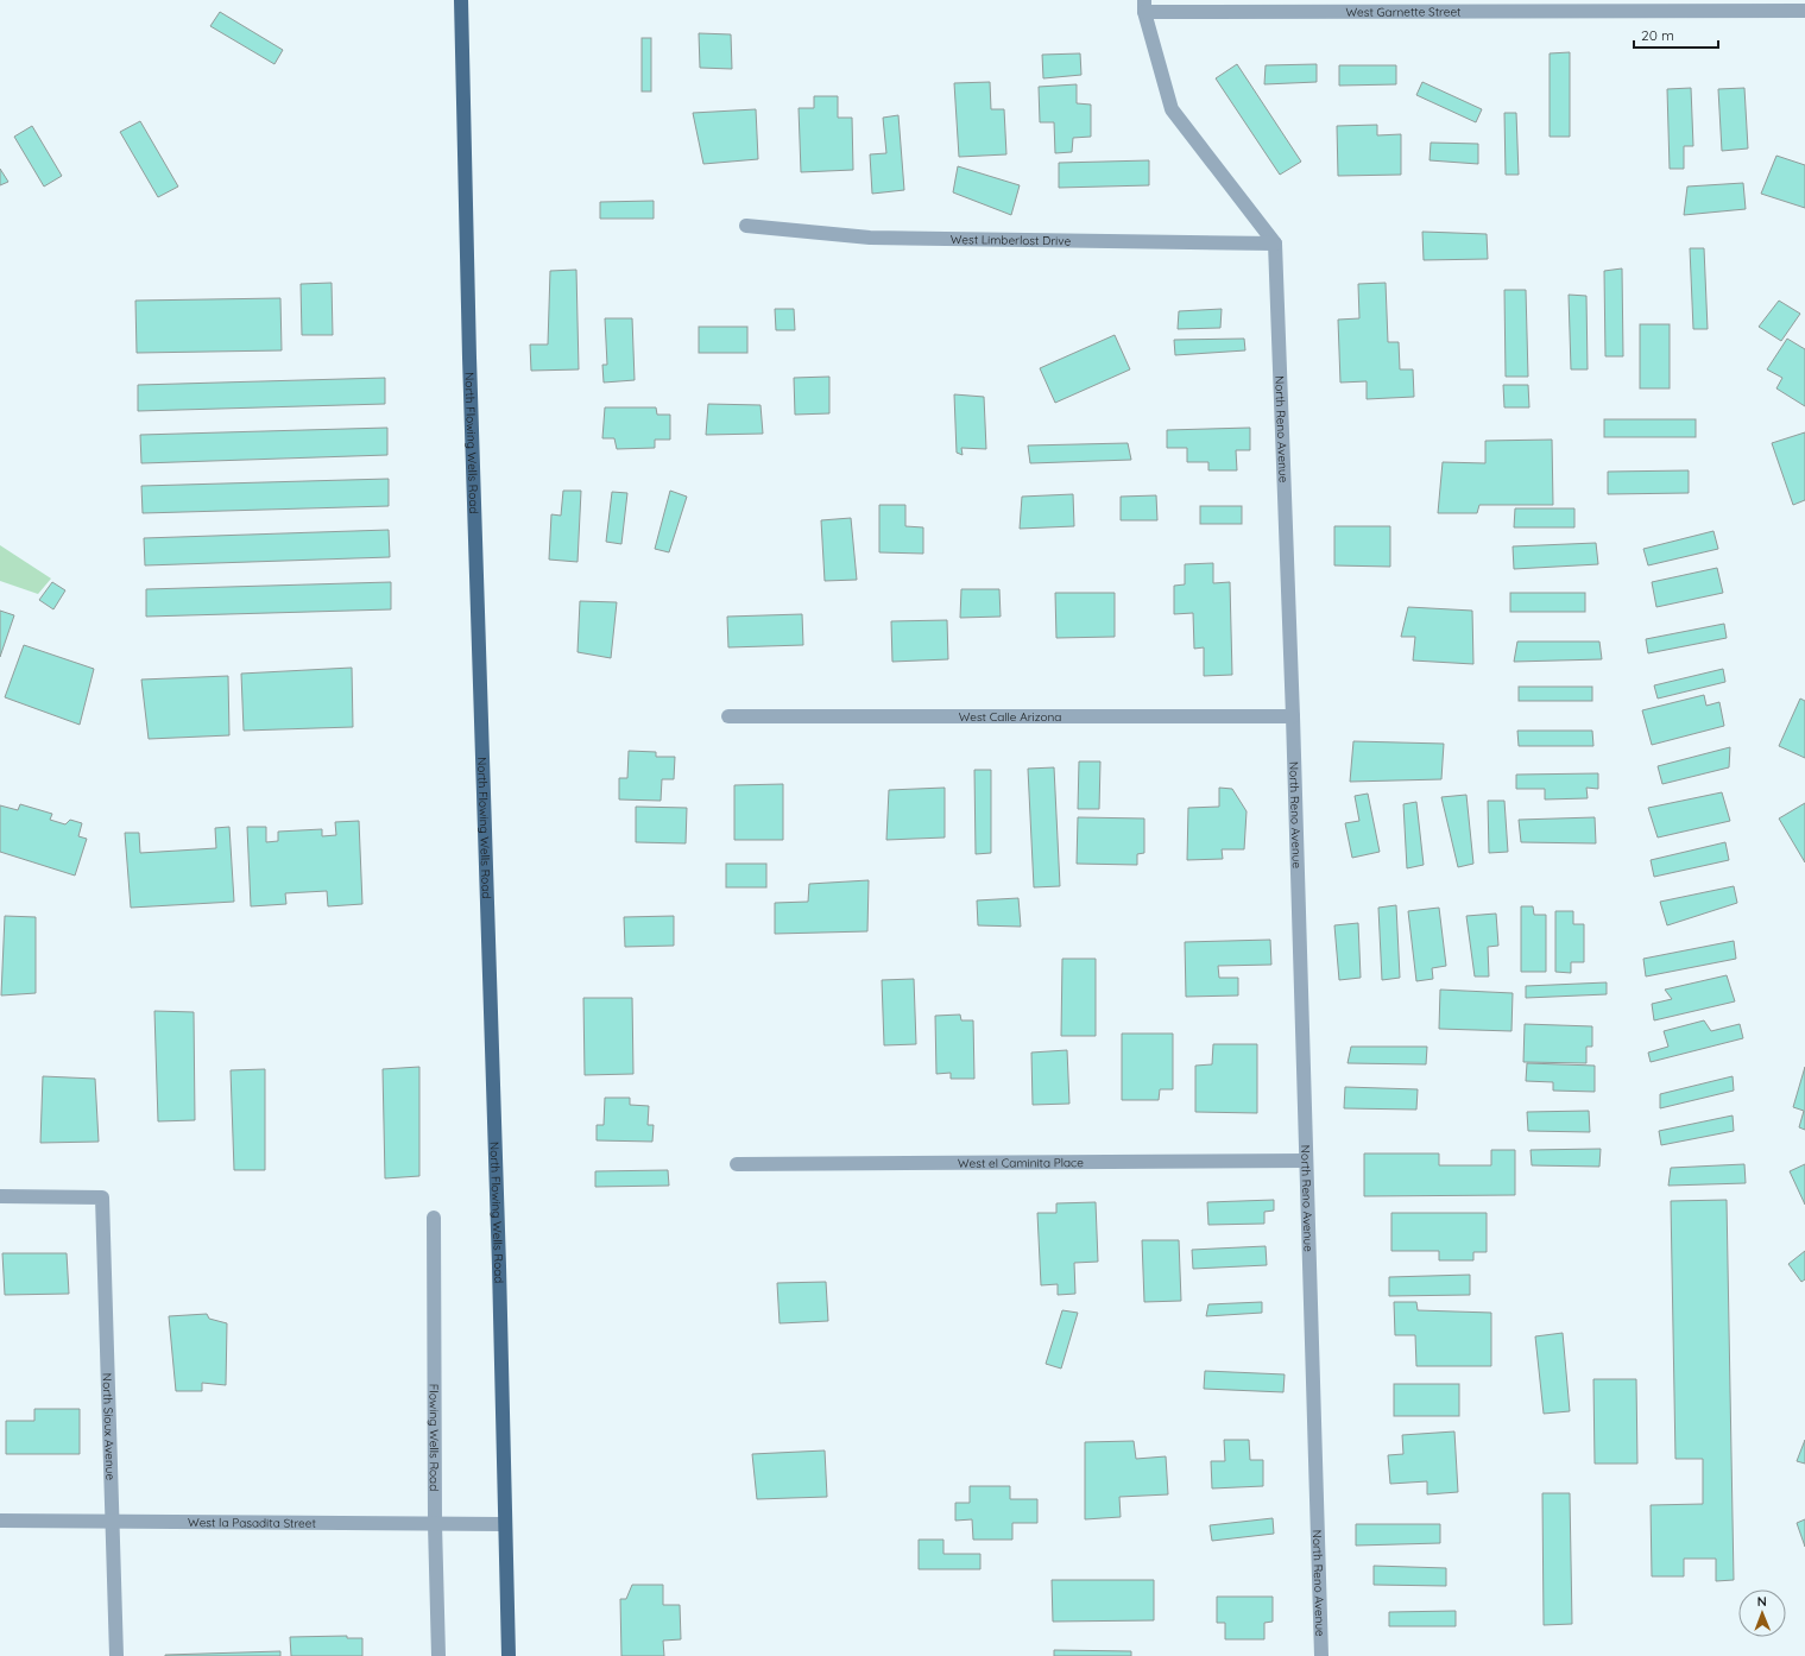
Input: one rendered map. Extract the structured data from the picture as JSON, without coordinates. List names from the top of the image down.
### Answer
{
  "streets": {
    "main road": ["North Flowing Wells Road"],
    "street": [
      "West Garnette Street",
      "West Limberlost Drive",
      "North Reno Avenue",
      "West Calle Arizona",
      "West el Caminita Place",
      "North Sioux Avenue",
      "Flowing Wells Road",
      "West la Pasadita Street"
    ]
  },
  "crossings": [
    ["West Limberlost Drive", "North Reno Avenue"],
    ["North Reno Avenue", "West Calle Arizona"],
    ["North Reno Avenue", "West el Caminita Place"],
    ["North Flowing Wells Road", "West la Pasadita Street"],
    ["North Sioux Avenue", "West la Pasadita Street"],
    ["Flowing Wells Road", "West la Pasadita Street"]
  ],
  "scale_bar": "20 m",
  "north": "top"
}
